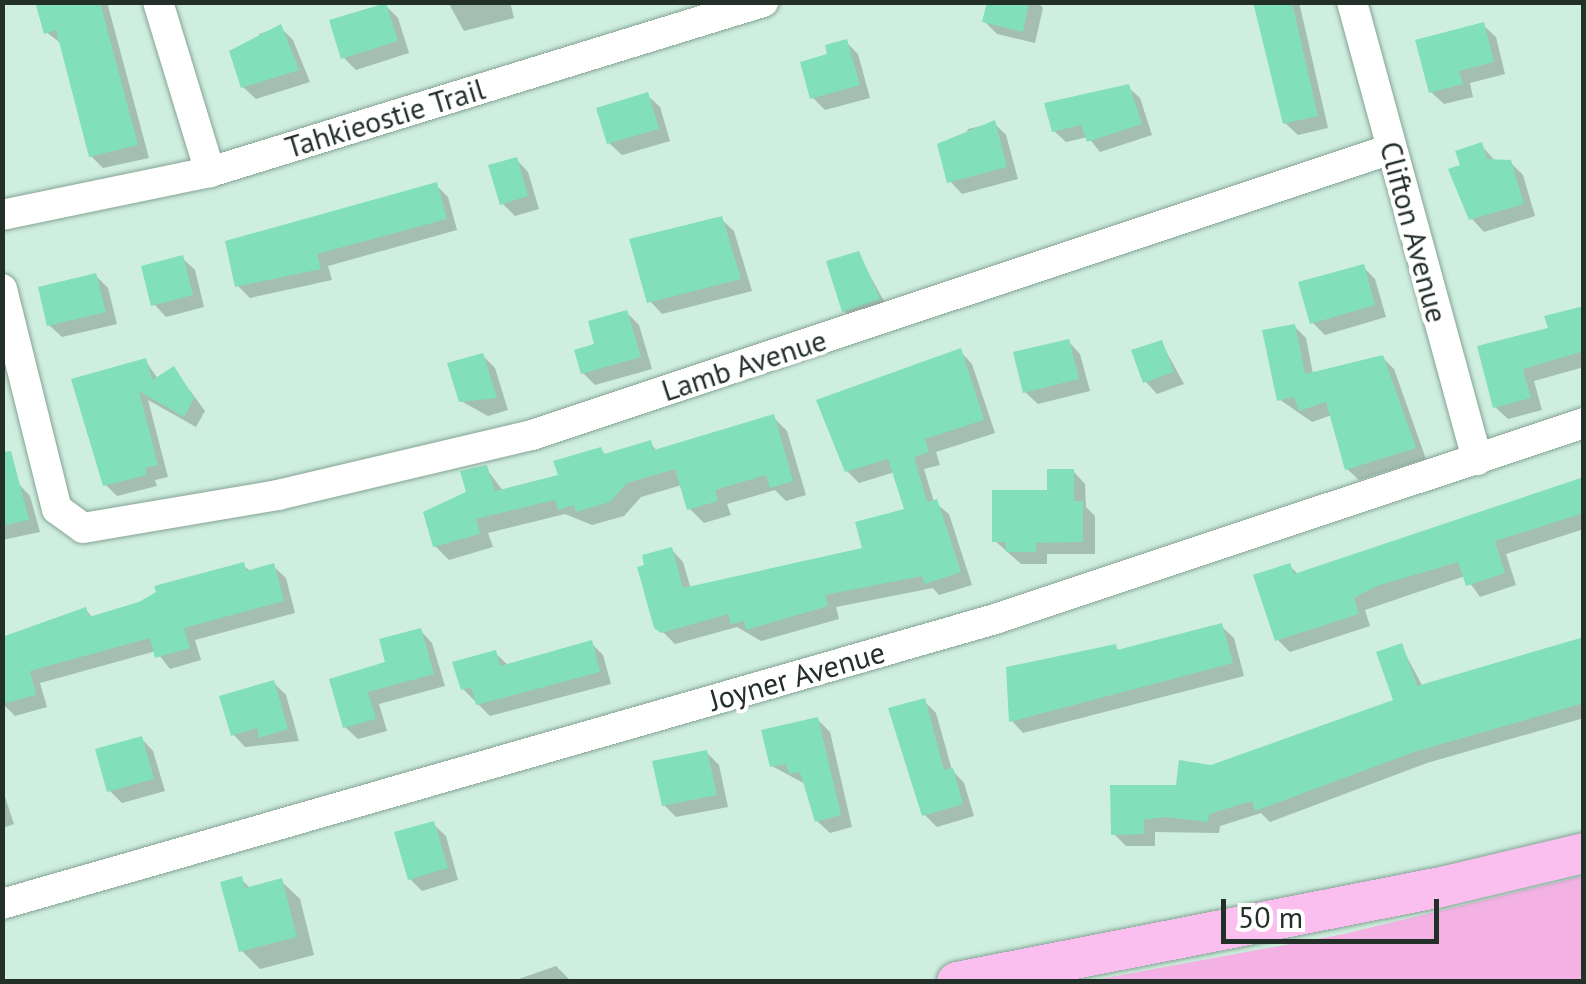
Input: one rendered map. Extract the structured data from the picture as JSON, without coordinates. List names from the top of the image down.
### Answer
{
  "streets": {
    "street": [
      "Tahkieostie Trail",
      "Clifton Avenue",
      "Lamb Avenue",
      "Joyner Avenue"
    ]
  },
  "crossings": [
    ["Clifton Avenue", "Lamb Avenue"],
    ["Clifton Avenue", "Joyner Avenue"]
  ],
  "scale_bar": "50 m"
}
